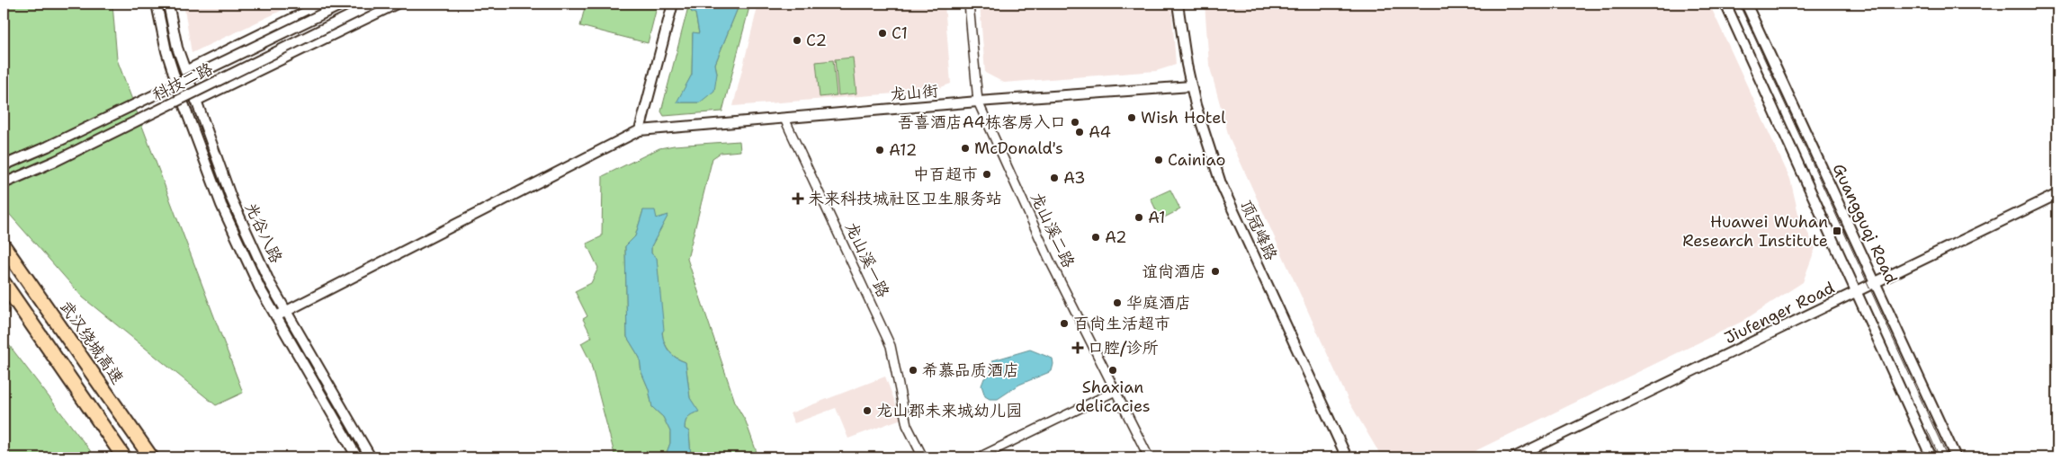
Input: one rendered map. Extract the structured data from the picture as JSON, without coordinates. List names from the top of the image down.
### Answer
{
  "streets": {
    "highway": ["武汉绕城高速"],
    "street": [
      "科技二路",
      "龙山街",
      "Guangguqi Road",
      "龙山溪二路",
      "顶冠峰路",
      "光谷八路",
      "龙山溪一路",
      "Jiufenger Road"
    ]
  },
  "crossings": [
    ["龙山街", "龙山溪二路"],
    ["龙山街", "顶冠峰路"],
    ["龙山街", "龙山溪一路"],
    ["Guangguqi Road", "Jiufenger Road"]
  ],
  "places": {
    "other": [
      "C1",
      "C2",
      "Wish Hotel",
      "吾喜酒店A4栋客房入口",
      "A4",
      "McDonald's",
      "A12",
      "Cainiao",
      "中百超市",
      "A3",
      "A1",
      "A2",
      "谊尚酒店",
      "华庭酒店",
      "百尚生活超市",
      "希慕品质酒店",
      "Shaxian delicacies",
      "龙山郡未来城幼儿园"
    ],
    "health": ["未来科技城社区卫生服务站", "口腔/诊所"],
    "transit": ["Huawei Wuhan Research Institute"]
  }
}
